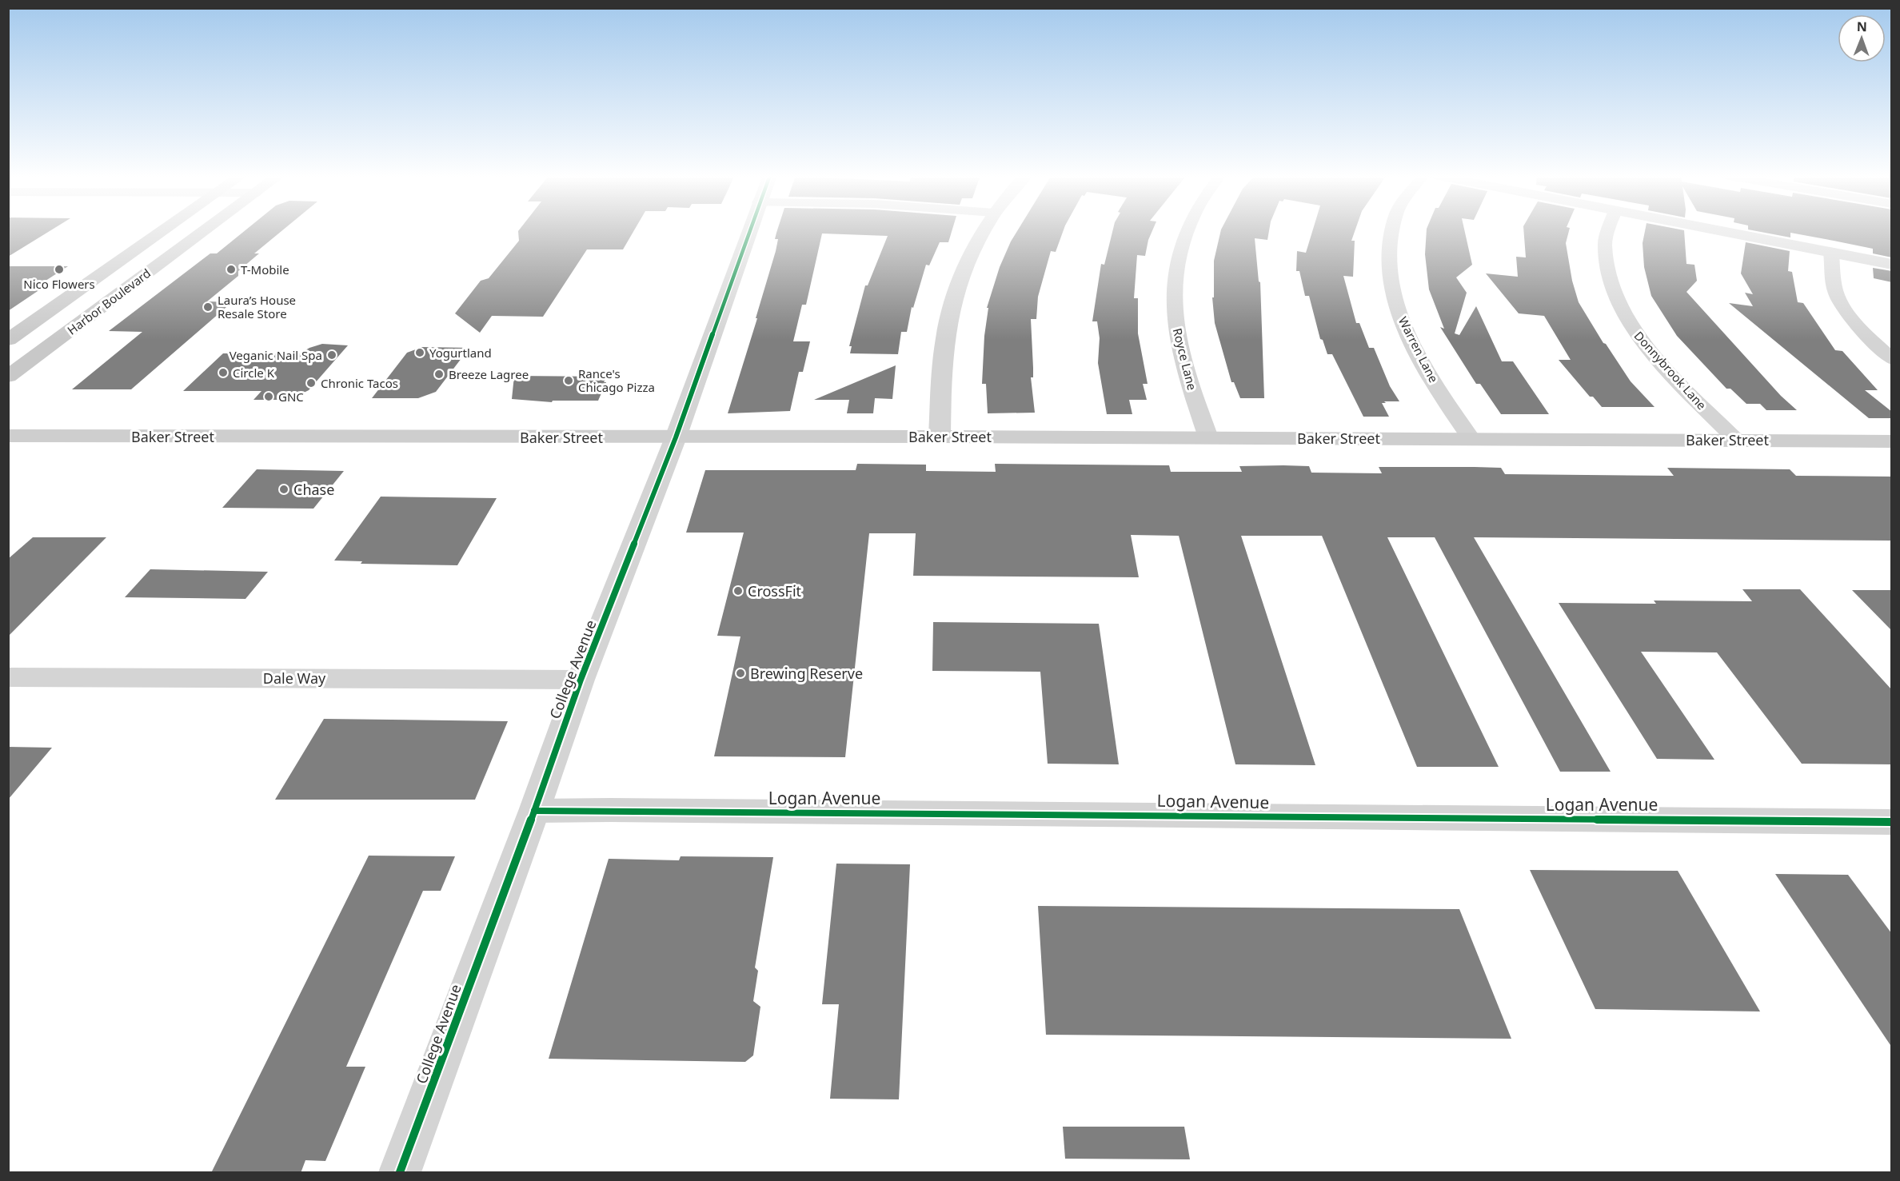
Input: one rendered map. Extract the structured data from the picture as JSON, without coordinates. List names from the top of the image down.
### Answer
{
  "streets": {
    "main road": ["Harbor Boulevard", "Baker Street"],
    "street": [
      "Warren Lane",
      "Royce Lane",
      "Donnybrook Lane",
      "College Avenue",
      "Dale Way",
      "Logan Avenue"
    ]
  },
  "crossings": [
    ["Warren Lane", "Baker Street"],
    ["Royce Lane", "Baker Street"],
    ["Donnybrook Lane", "Baker Street"],
    ["Baker Street", "College Avenue"],
    ["College Avenue", "Dale Way"],
    ["College Avenue", "Logan Avenue"]
  ],
  "places": [
    "Nico Flowers",
    "T-Mobile",
    "Laura’s House Resale Store",
    "Yogurtland",
    "Veganic Nail Spa",
    "Circle K",
    "Breeze Lagree",
    "Rance's Chicago Pizza",
    "Chronic Tacos",
    "GNC",
    "Chase",
    "CrossFit",
    "Brewing Reserve"
  ],
  "north": "top"
}
